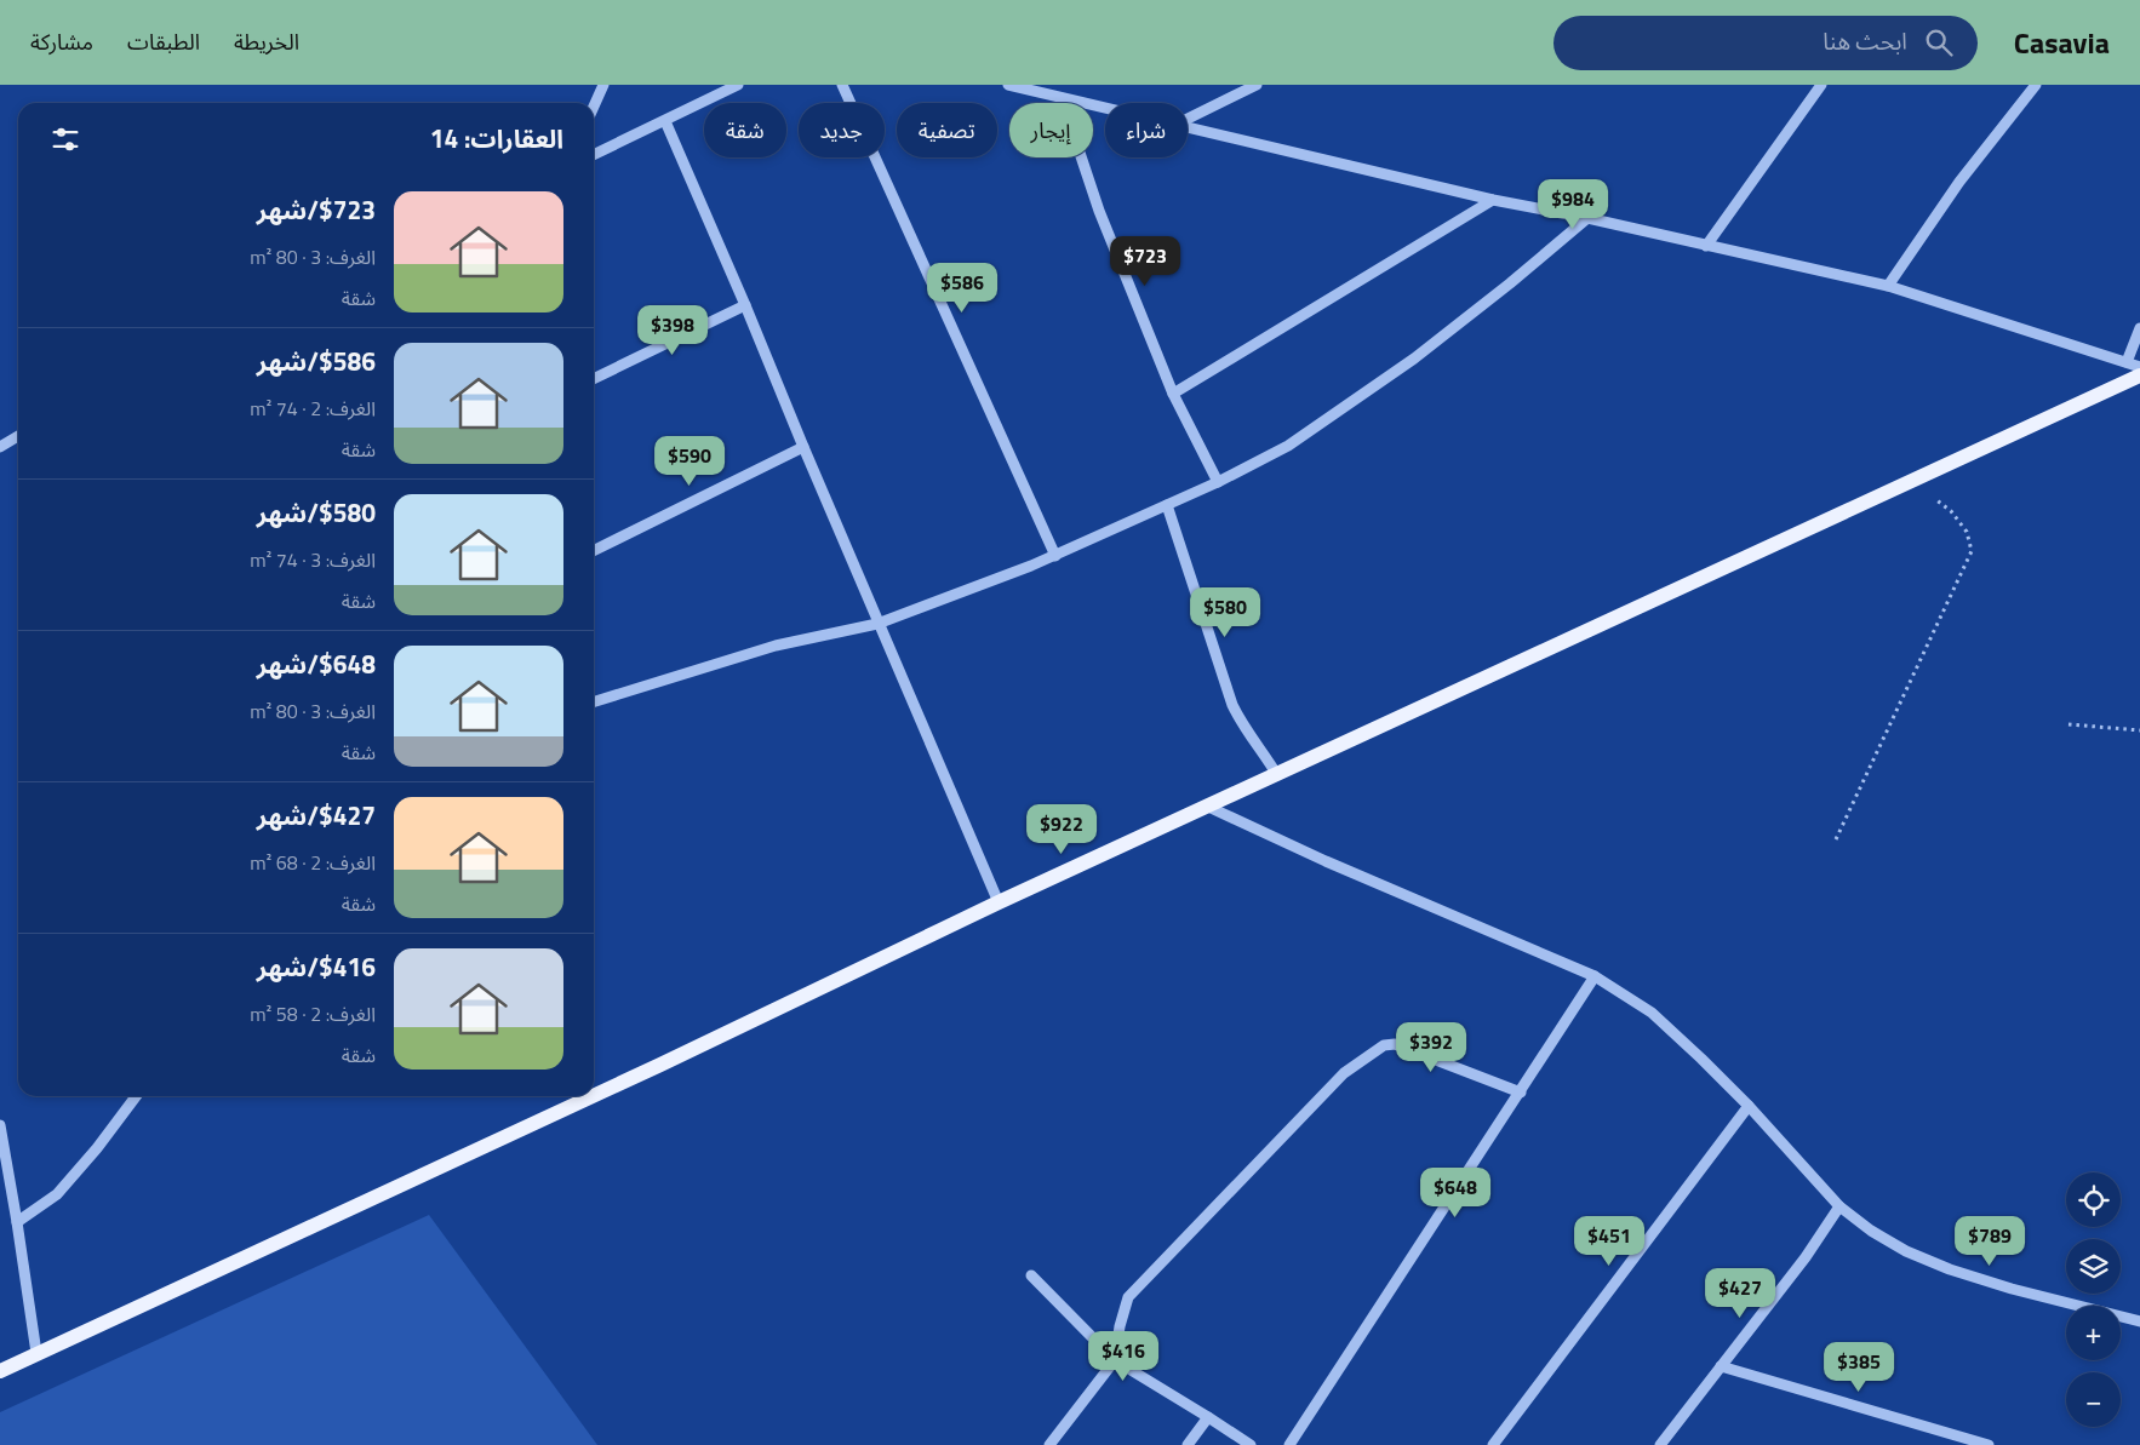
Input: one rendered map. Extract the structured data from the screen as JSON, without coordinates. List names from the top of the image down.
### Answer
{
  "page": {
    "header": "Casavia",
    "search": "ابحث هنا",
    "nav": ["الخريطة", "الطبقات", "مشاركة"],
    "chip": [
      "شراء",
      "إيجار",
      "تصفية",
      "جديد",
      "شقة"
    ],
    "heading": "العقارات: 14",
    "list": [
      {
        "name": "$723/شهر",
        "note": "الغرف: 3 · 80 m² · شقة"
      },
      {
        "name": "$586/شهر",
        "note": "الغرف: 2 · 74 m² · شقة"
      },
      {
        "name": "$580/شهر",
        "note": "الغرف: 3 · 74 m² · شقة"
      },
      {
        "name": "$648/شهر",
        "note": "الغرف: 3 · 80 m² · شقة"
      },
      {
        "name": "$427/شهر",
        "note": "الغرف: 2 · 68 m² · شقة"
      },
      {
        "name": "$416/شهر",
        "note": "الغرف: 2 · 58 m² · شقة"
      }
    ],
    "price": [
      "$984",
      "$723",
      "$586",
      "$398",
      "$590",
      "$580",
      "$922",
      "$392",
      "$648",
      "$451",
      "$789",
      "$427",
      "$416",
      "$385"
    ],
    "map_buttons": ["+", "−"]
  }
}
